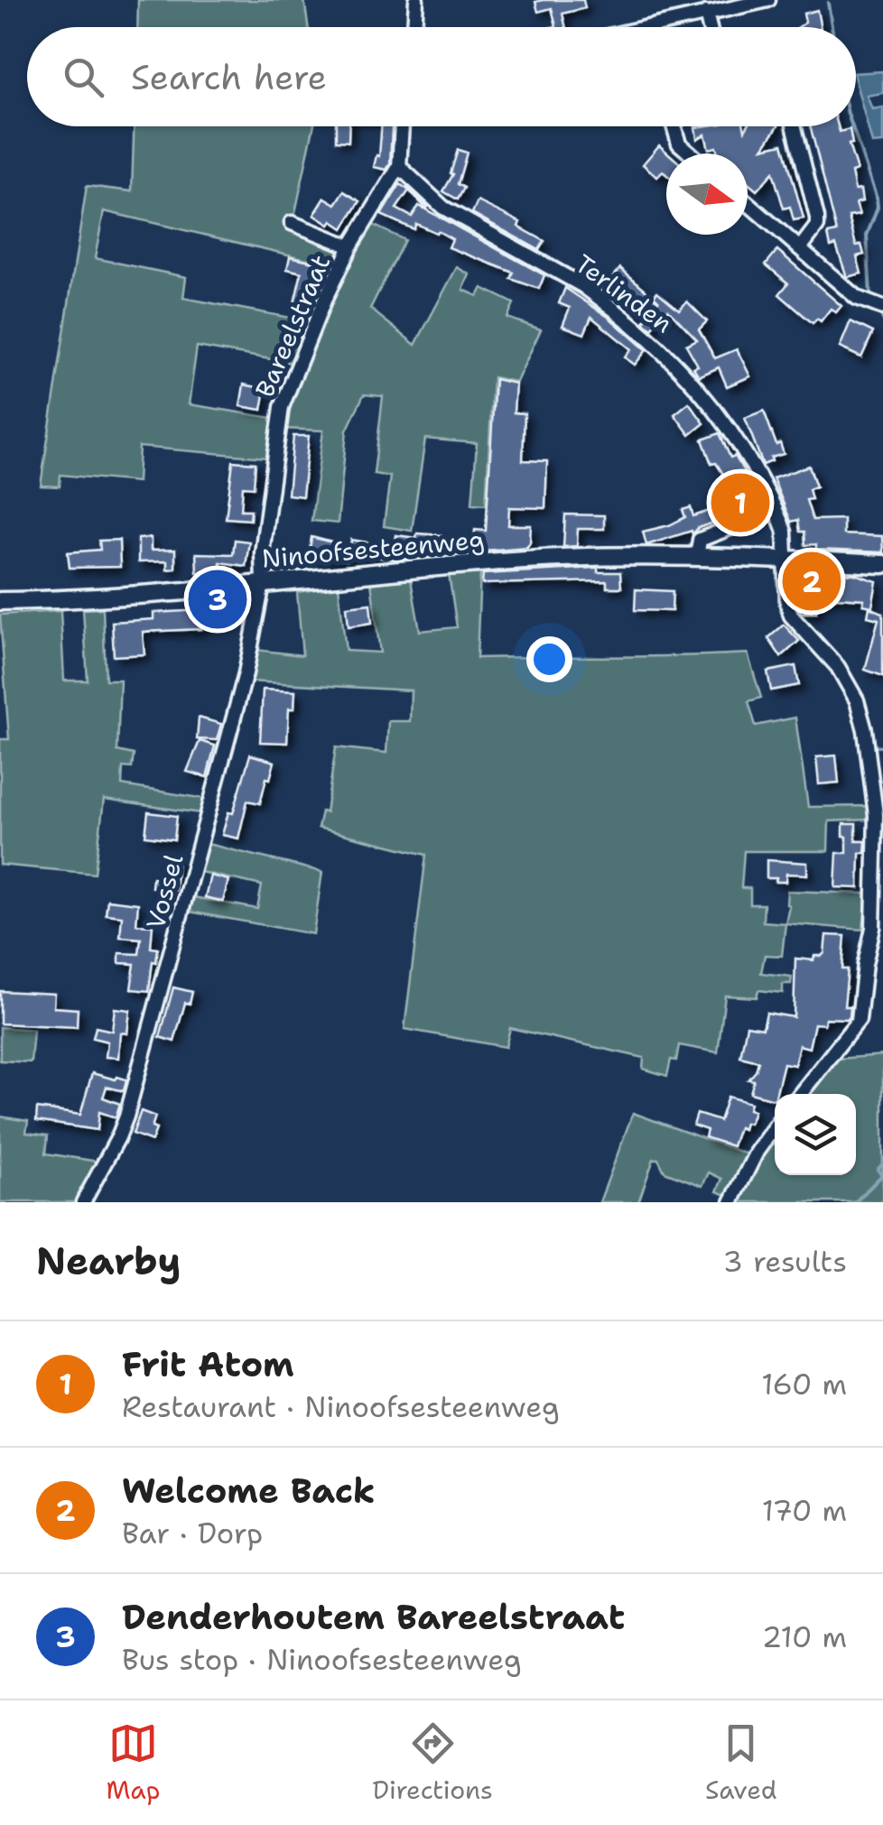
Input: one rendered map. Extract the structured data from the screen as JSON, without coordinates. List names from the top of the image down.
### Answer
{
  "streets": {
    "street": [
      "Terlinden",
      "Bareelstraat",
      "Ninoofsesteenweg",
      "Vossel"
    ]
  },
  "crossings": [
    ["Terlinden", "Bareelstraat"],
    ["Terlinden", "Ninoofsesteenweg"],
    ["Bareelstraat", "Ninoofsesteenweg"],
    ["Bareelstraat", "Vossel"],
    ["Ninoofsesteenweg", "Vossel"]
  ],
  "north": "right",
  "page": {
    "search": "Search here",
    "pins": ["1", "2", "3"],
    "heading": ["Nearby", "3 results"],
    "list": [
      {
        "mark": "1",
        "name": "Frit Atom",
        "note": "Restaurant · Ninoofsesteenweg",
        "value": "160 m"
      },
      {
        "mark": "2",
        "name": "Welcome Back",
        "note": "Bar · Dorp",
        "value": "170 m"
      },
      {
        "mark": "3",
        "name": "Denderhoutem Bareelstraat",
        "note": "Bus stop · Ninoofsesteenweg",
        "value": "210 m"
      }
    ],
    "nav": ["Map", "Directions", "Saved"]
  }
}
